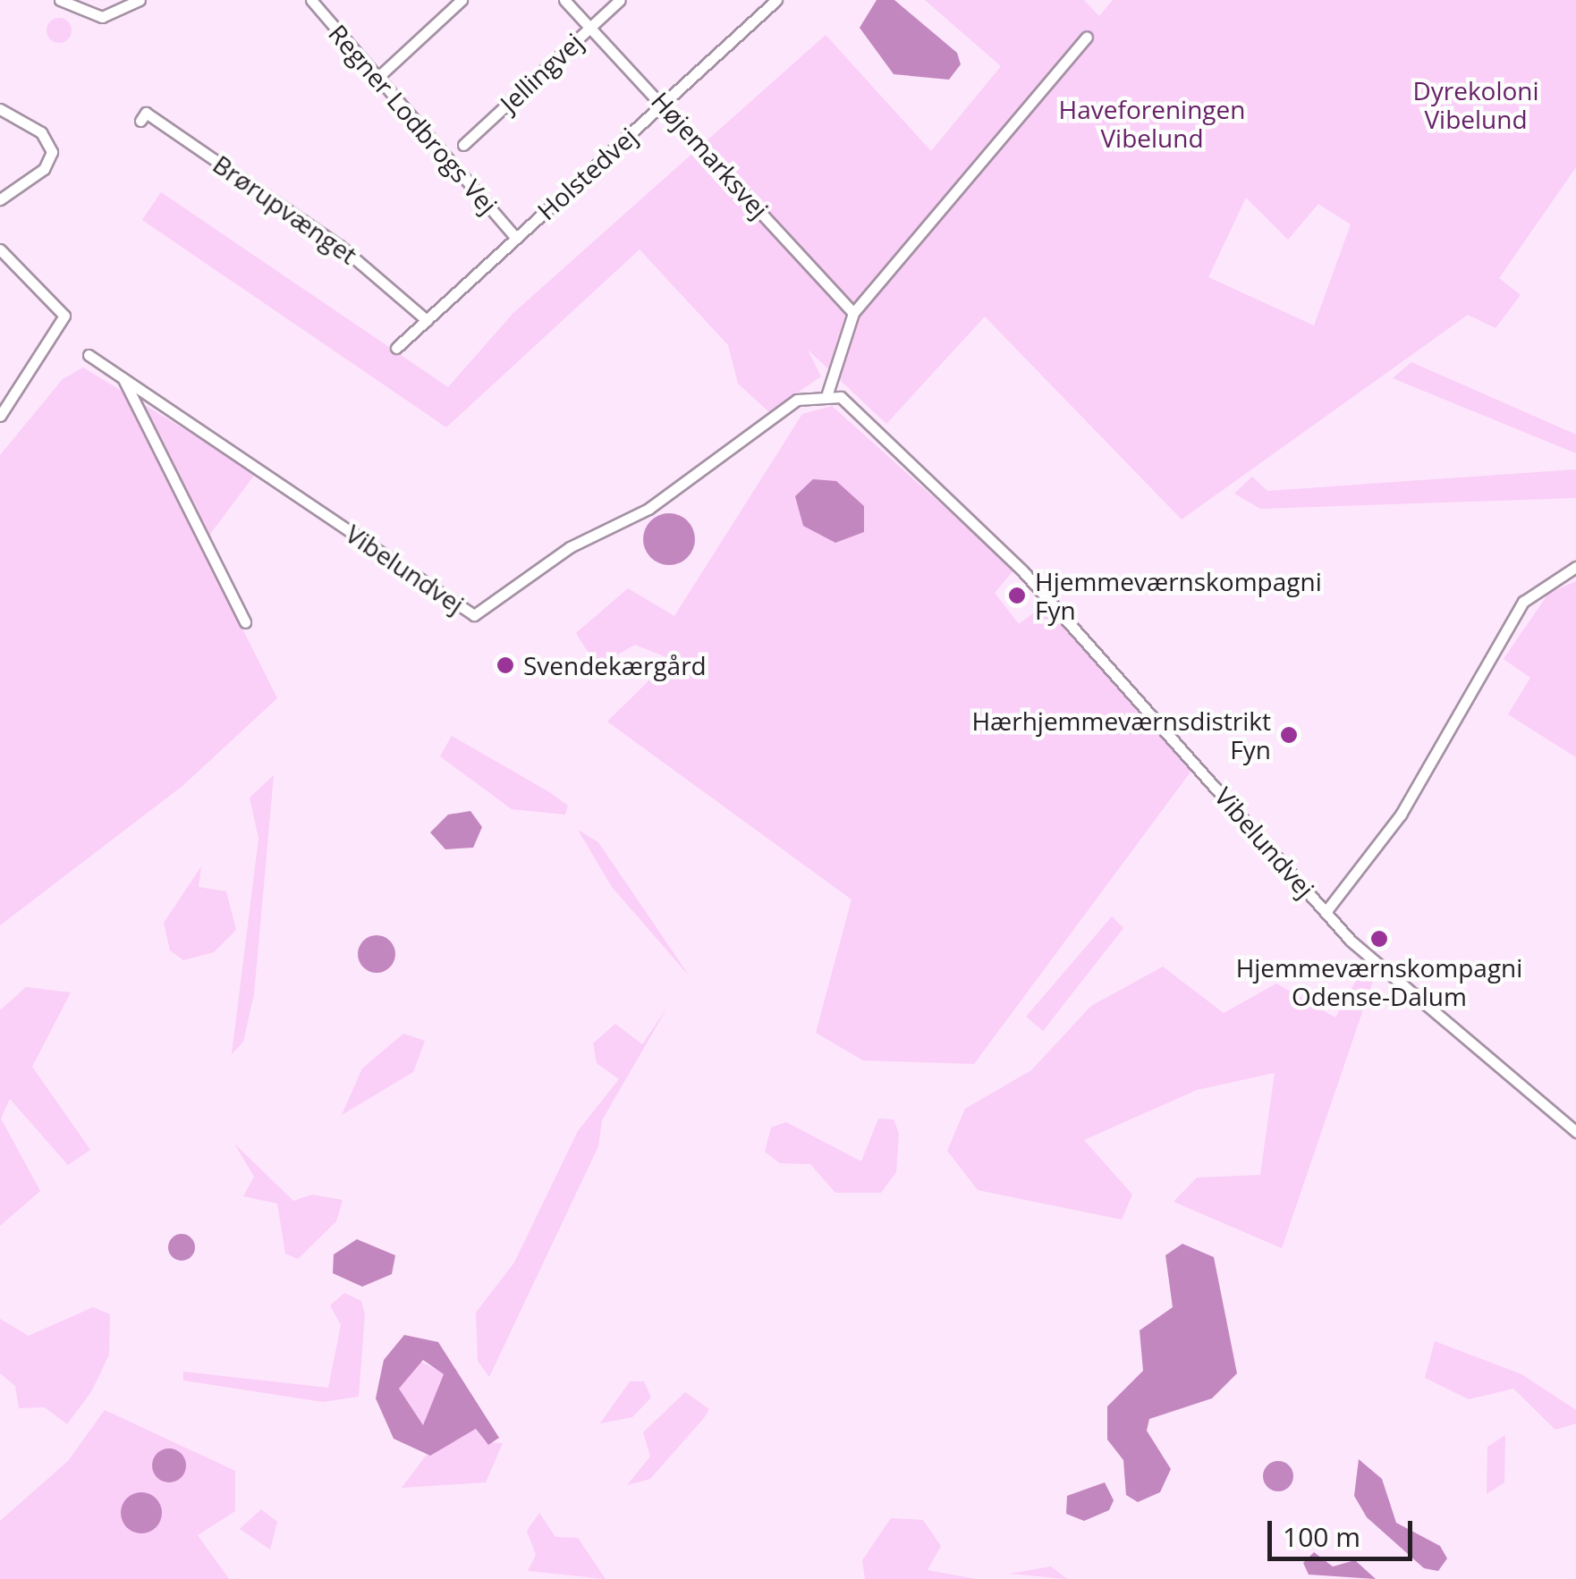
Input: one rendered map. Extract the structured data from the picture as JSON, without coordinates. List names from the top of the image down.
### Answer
{
  "streets": {
    "street": [
      "Jellingvej",
      "Regner Lodbrogs Vej",
      "Højemarksvej",
      "Holstedvej",
      "Brørupvænget",
      "Vibelundvej"
    ]
  },
  "crossings": [
    ["Jellingvej", "Højemarksvej"],
    ["Regner Lodbrogs Vej", "Holstedvej"],
    ["Højemarksvej", "Holstedvej"],
    ["Holstedvej", "Brørupvænget"]
  ],
  "parks": ["Dyrekoloni Vibelund", "Haveforeningen Vibelund"],
  "places": [
    "Hjemmeværnskompagni Fyn",
    "Svendekærgård",
    "Hærhjemmeværnsdistrikt Fyn",
    "Hjemmeværnskompagni Odense-Dalum"
  ],
  "scale_bar": "100 m"
}
